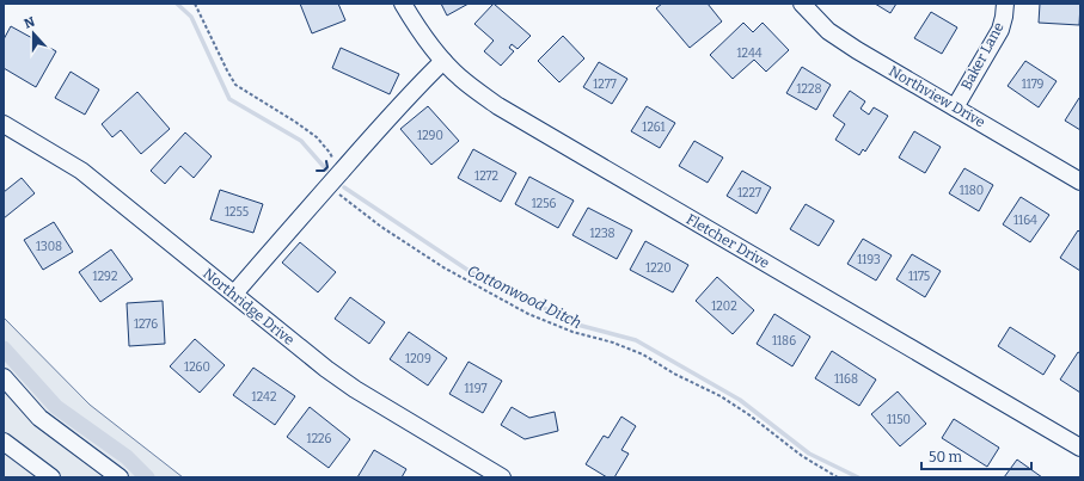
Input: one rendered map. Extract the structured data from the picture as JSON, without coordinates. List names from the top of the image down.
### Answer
{
  "streets": {
    "street": [
      "Baker Lane",
      "Northview Drive",
      "Fletcher Drive",
      "Northridge Drive"
    ]
  },
  "crossings": [
    ["Baker Lane", "Northview Drive"]
  ],
  "water": ["Cottonwood Ditch"],
  "house_numbers": [
    "1244",
    "1277",
    "1179",
    "1228",
    "1261",
    "1290",
    "1272",
    "1180",
    "1227",
    "1256",
    "1255",
    "1164",
    "1238",
    "1308",
    "1193",
    "1220",
    "1292",
    "1175",
    "1202",
    "1276",
    "1186",
    "1209",
    "1260",
    "1168",
    "1197",
    "1242",
    "1150",
    "1226"
  ],
  "scale_bar": "50 m",
  "north": "top"
}
